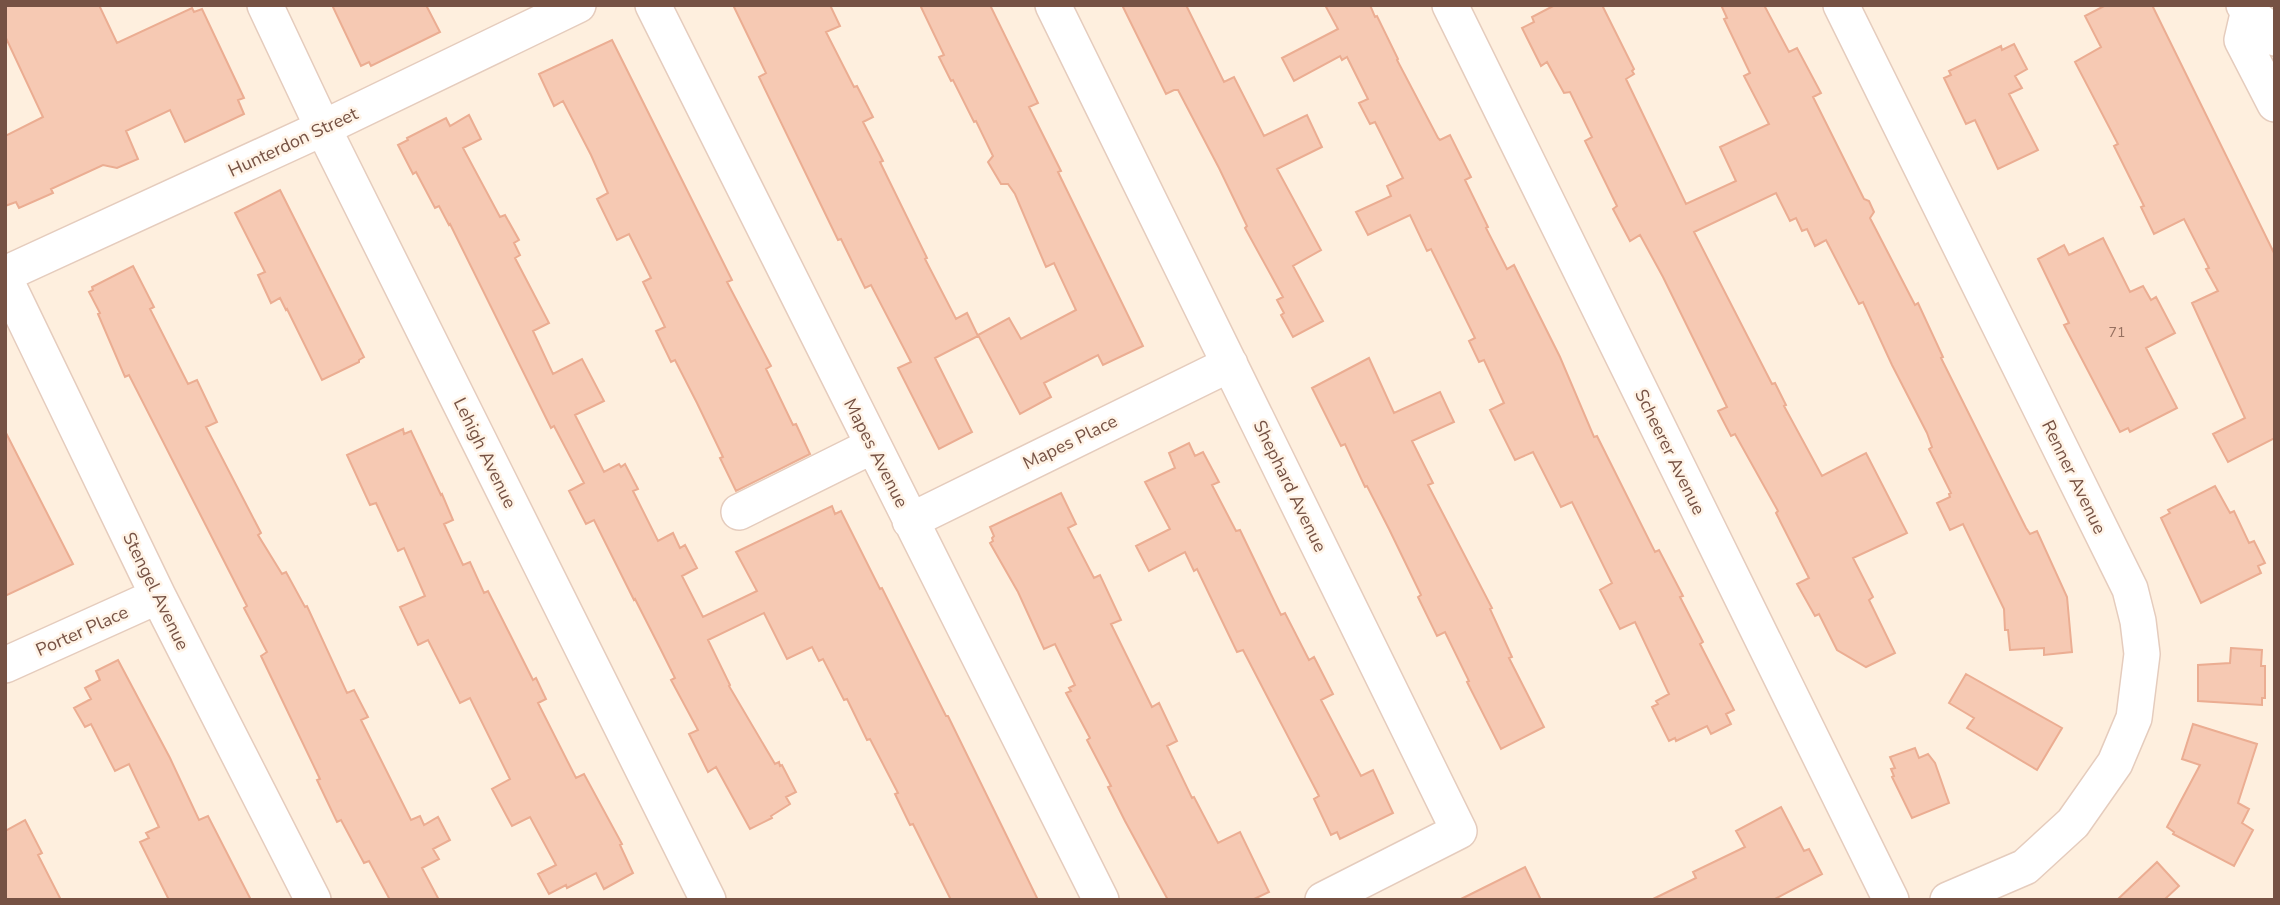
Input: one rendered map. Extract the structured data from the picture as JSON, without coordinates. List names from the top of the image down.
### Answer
{
  "streets": {
    "street": [
      "Hunterdon Street",
      "Mapes Place",
      "Scheerer Avenue",
      "Lehigh Avenue",
      "Mapes Avenue",
      "Renner Avenue",
      "Shephard Avenue",
      "Stengel Avenue",
      "Porter Place"
    ]
  },
  "crossings": [
    ["Hunterdon Street", "Lehigh Avenue"],
    ["Hunterdon Street", "Stengel Avenue"],
    ["Mapes Place", "Mapes Avenue"],
    ["Mapes Place", "Shephard Avenue"],
    ["Stengel Avenue", "Porter Place"]
  ],
  "house_numbers": ["71"]
}
